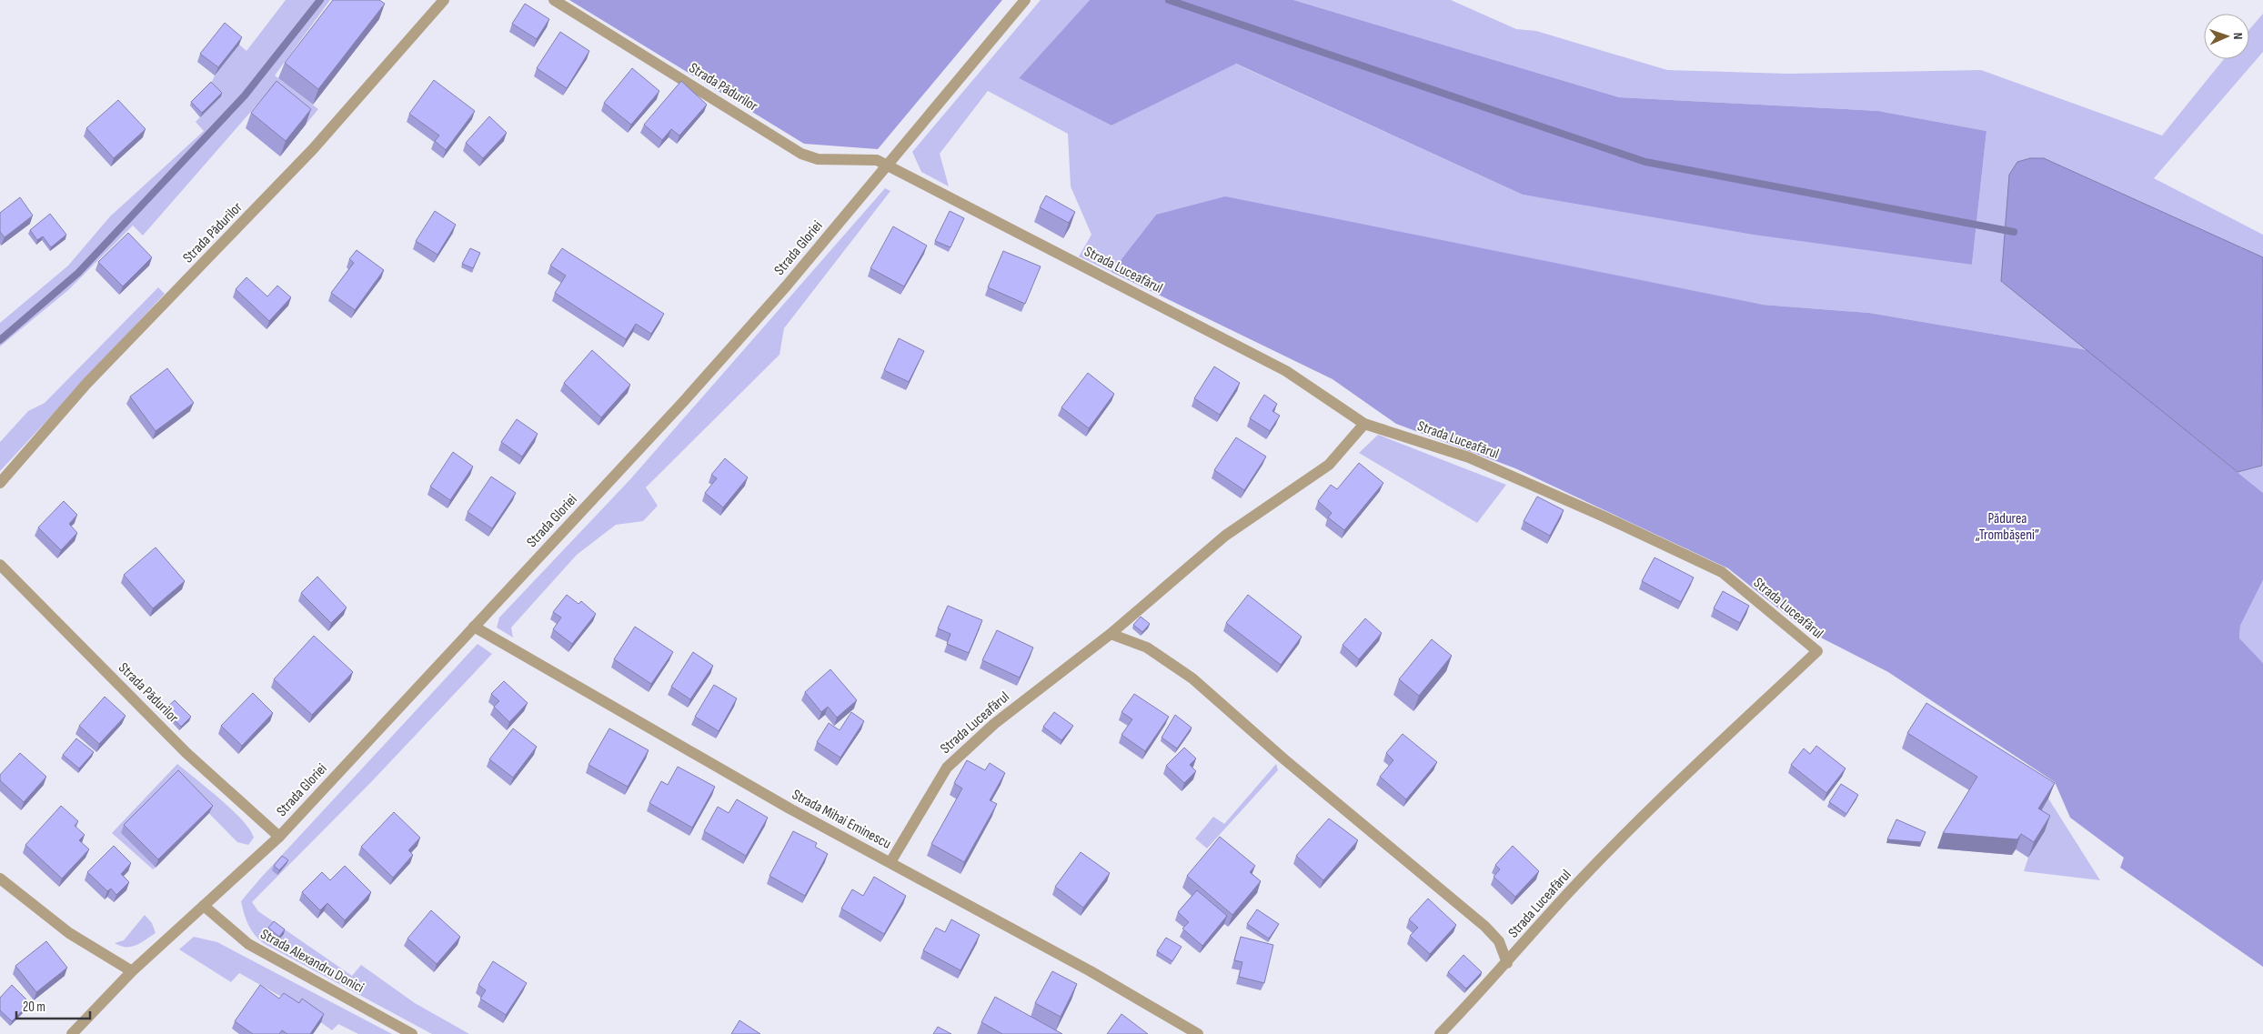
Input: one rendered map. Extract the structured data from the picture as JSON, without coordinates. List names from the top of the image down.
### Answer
{
  "streets": {
    "street": [
      "Strada Pădurilor",
      "Strada Gloriei",
      "Strada Luceafărul",
      "Strada Mihai Eminescu",
      "Strada Alexandru Donici"
    ]
  },
  "crossings": [
    ["Strada Pădurilor", "Strada Gloriei"],
    ["Strada Pădurilor", "Strada Luceafărul"],
    ["Strada Gloriei", "Strada Luceafărul"],
    ["Strada Gloriei", "Strada Mihai Eminescu"],
    ["Strada Gloriei", "Strada Alexandru Donici"],
    ["Strada Luceafărul", "Strada Mihai Eminescu"]
  ],
  "parks": ["Pădurea „Trombășeni”"],
  "scale_bar": "20 m",
  "north": "right"
}
